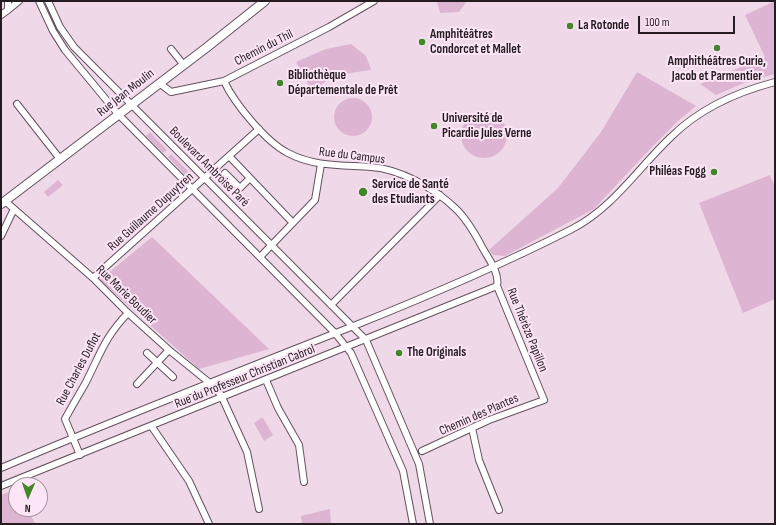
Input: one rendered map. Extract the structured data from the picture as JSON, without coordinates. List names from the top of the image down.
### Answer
{
  "streets": {
    "main road": ["Rue Jean Moulin"],
    "street": [
      "Chemin du Thil",
      "Rue du Campus",
      "Boulevard Ambroise Paré",
      "Rue Guillaume Dupuytren",
      "Rue Marie Boudier",
      "Rue Thérèze Papillon",
      "Rue Charles Duflot",
      "Rue du Professeur Christian Cabrol",
      "Chemin des Plantes"
    ]
  },
  "crossings": [
    ["Chemin du Thil", "Rue Jean Moulin"],
    ["Chemin du Thil", "Rue du Campus"],
    ["Rue Jean Moulin", "Boulevard Ambroise Paré"],
    ["Rue Jean Moulin", "Rue Marie Boudier"],
    ["Rue du Campus", "Rue Guillaume Dupuytren"],
    ["Rue du Campus", "Rue Thérèze Papillon"],
    ["Boulevard Ambroise Paré", "Rue Guillaume Dupuytren"],
    ["Boulevard Ambroise Paré", "Rue du Professeur Christian Cabrol"],
    ["Rue Guillaume Dupuytren", "Rue Marie Boudier"],
    ["Rue Marie Boudier", "Rue Charles Duflot"],
    ["Rue Marie Boudier", "Rue du Professeur Christian Cabrol"],
    ["Rue Thérèze Papillon", "Rue du Professeur Christian Cabrol"],
    ["Rue Thérèze Papillon", "Chemin des Plantes"],
    ["Rue Charles Duflot", "Rue du Professeur Christian Cabrol"]
  ],
  "places": [
    "La Rotonde",
    "Amphitéâtres Condorcet et Mallet",
    "Amphithéâtres Curie, Jacob et Parmentier",
    "Bibliothèque Départementale de Prêt",
    "Université de Picardie Jules Verne",
    "Philéas Fogg",
    "Service de Santé des Etudiants",
    "The Originals"
  ],
  "scale_bar": "100 m",
  "north": "bottom"
}
